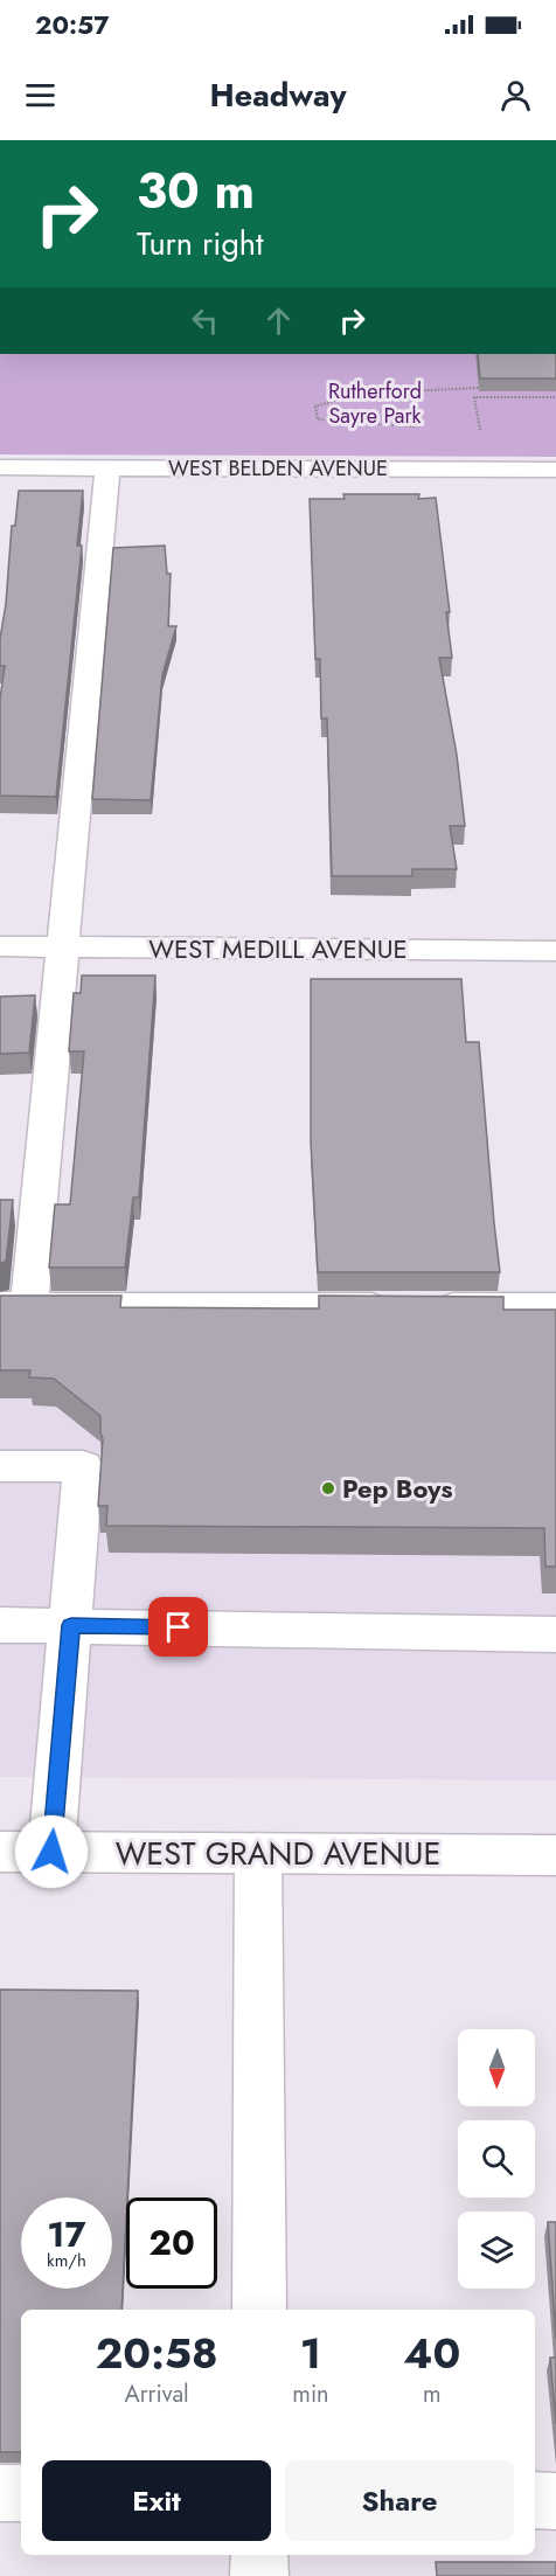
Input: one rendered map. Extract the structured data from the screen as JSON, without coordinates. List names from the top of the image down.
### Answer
{
  "streets": {
    "street": ["WEST BELDEN AVENUE", "WEST MEDILL AVENUE", "WEST GRAND AVENUE"]
  },
  "parks": ["Rutherford Sayre Park"],
  "places": ["Pep Boys"],
  "north": "bottom",
  "page": {
    "status": "20:57",
    "header": "Headway",
    "turn": ["30 m", "Turn right"],
    "speed": "17 km/h",
    "limit": "20",
    "eta": [
      "20:58",
      "Arrival",
      "1",
      "min",
      "40",
      "m"
    ],
    "buttons": ["Exit", "Share"]
  }
}
